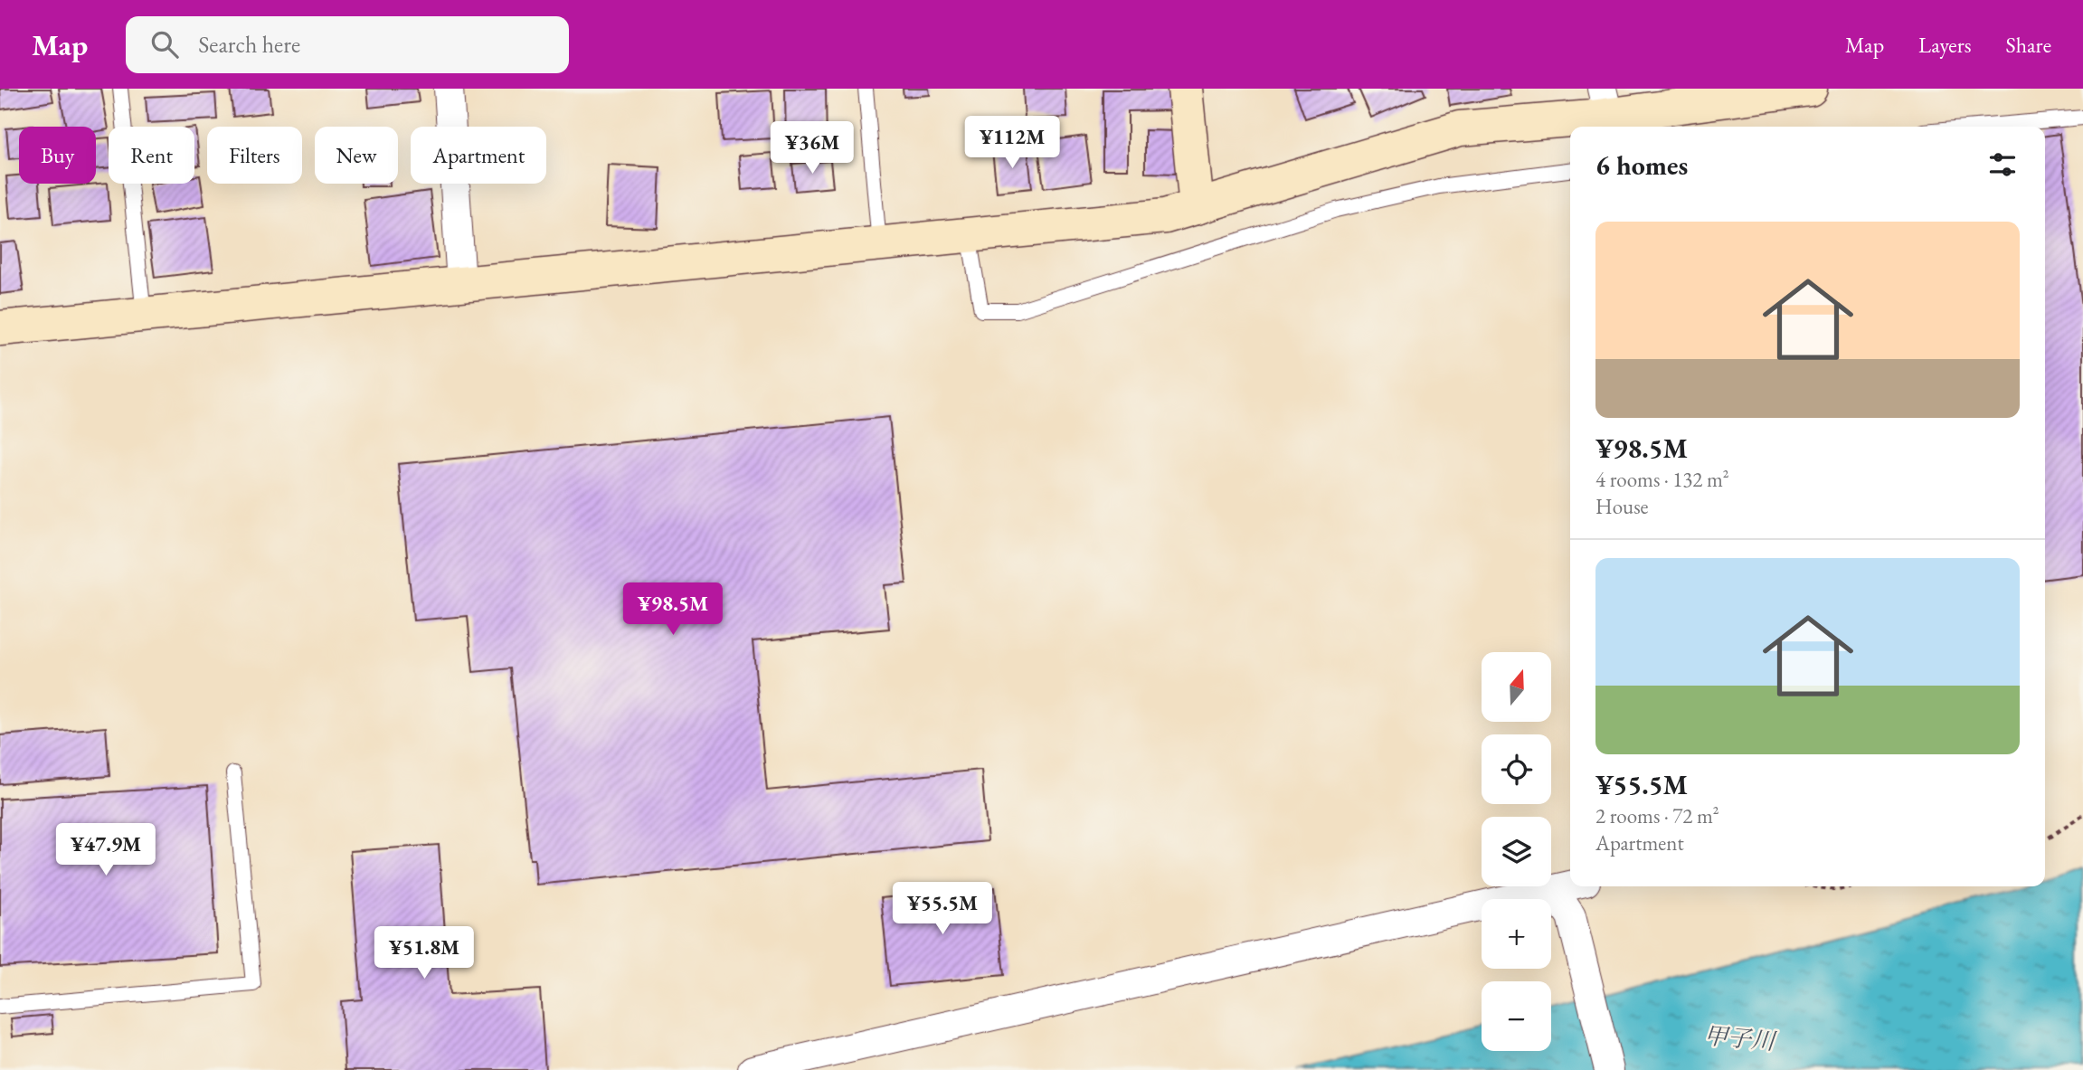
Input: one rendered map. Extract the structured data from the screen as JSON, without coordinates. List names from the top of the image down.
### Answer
{
  "water": ["甲子川"],
  "north": "top",
  "page": {
    "header": "Map",
    "search": "Search here",
    "nav": ["Map", "Layers", "Share"],
    "price": [
      "¥112M",
      "¥36M",
      "¥98.5M",
      "¥47.9M",
      "¥55.5M",
      "¥51.8M"
    ],
    "chip": [
      "Buy",
      "Rent",
      "Filters",
      "New",
      "Apartment"
    ],
    "heading": "6 homes",
    "list": [
      {
        "name": "¥98.5M",
        "note": "4 rooms · 132 m² · House"
      },
      {
        "name": "¥55.5M",
        "note": "2 rooms · 72 m² · Apartment"
      }
    ],
    "map_buttons": ["+", "−"]
  }
}
